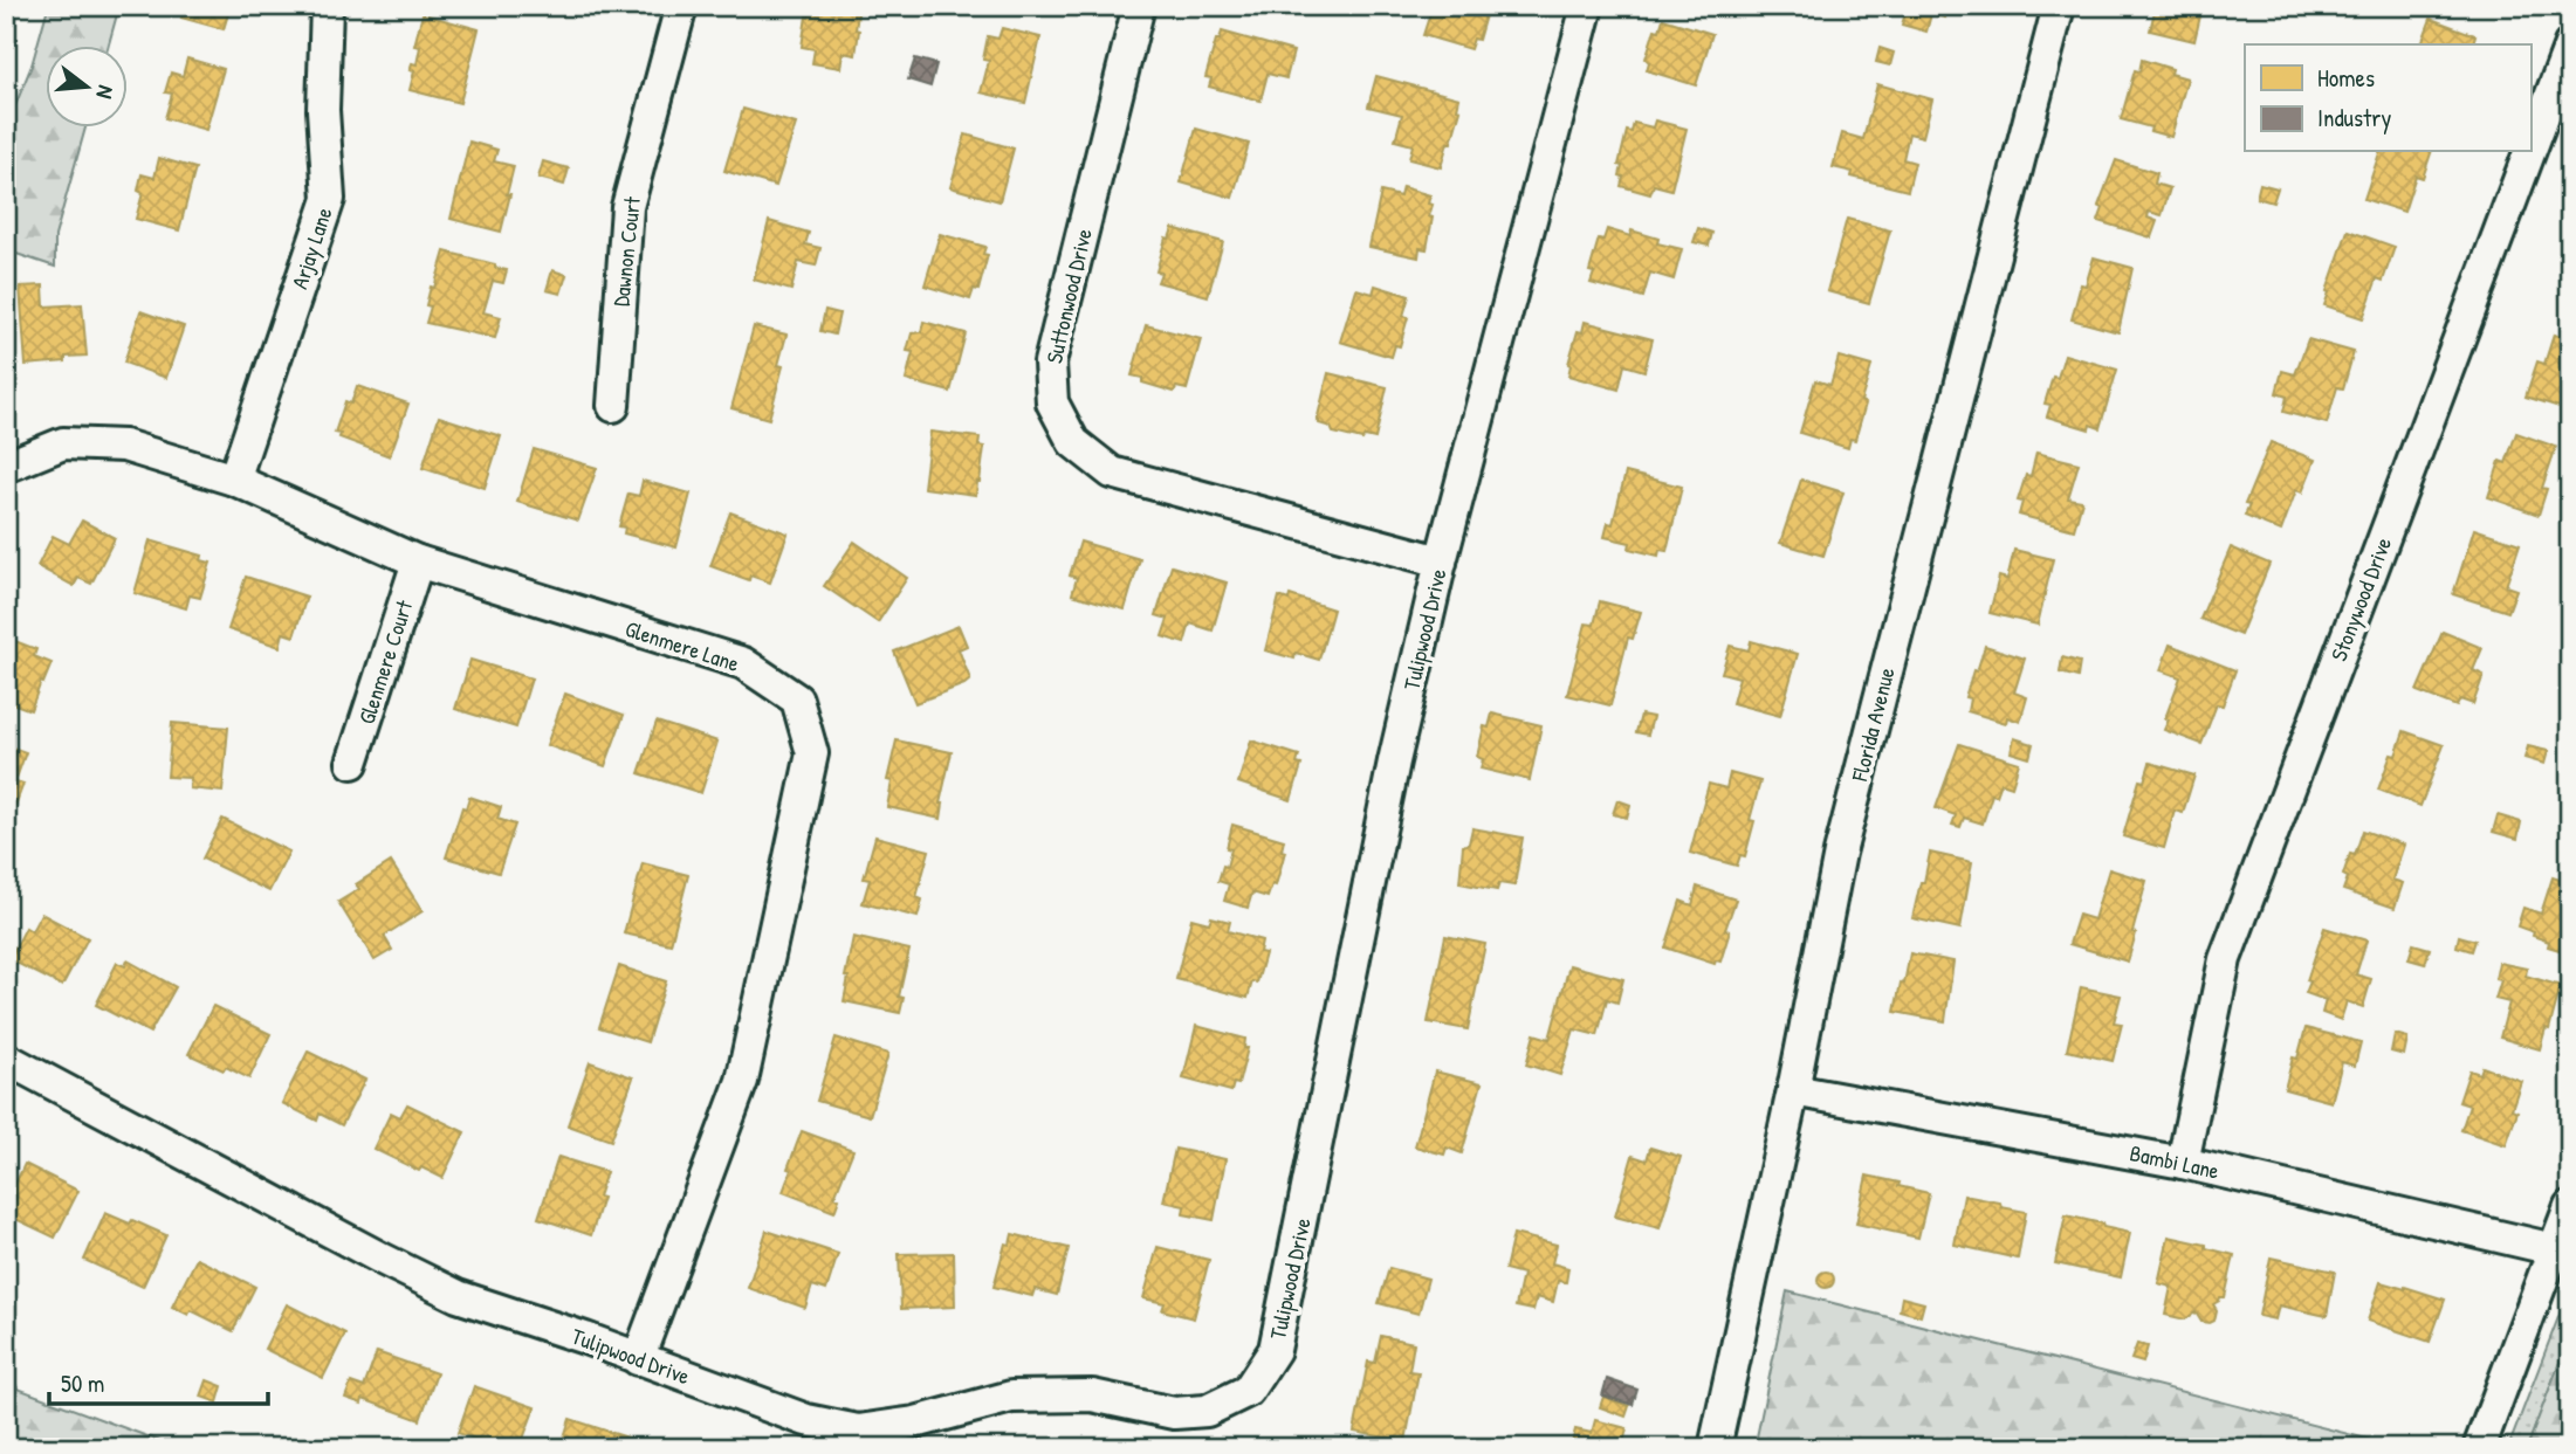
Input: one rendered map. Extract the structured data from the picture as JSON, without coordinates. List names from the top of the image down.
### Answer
{
  "streets": {
    "street": [
      "Arjay Lane",
      "Dawnon Court",
      "Suttonwood Drive",
      "Stonywood Drive",
      "Tulipwood Drive",
      "Glenmere Lane",
      "Glenmere Court",
      "Florida Avenue",
      "Bambi Lane"
    ]
  },
  "crossings": [
    ["Arjay Lane", "Glenmere Lane"],
    ["Suttonwood Drive", "Tulipwood Drive"],
    ["Stonywood Drive", "Bambi Lane"],
    ["Tulipwood Drive", "Glenmere Lane"],
    ["Glenmere Lane", "Glenmere Court"],
    ["Florida Avenue", "Bambi Lane"]
  ],
  "legend": ["Homes", "Industry"],
  "scale_bar": "50 m",
  "north": "right"
}
